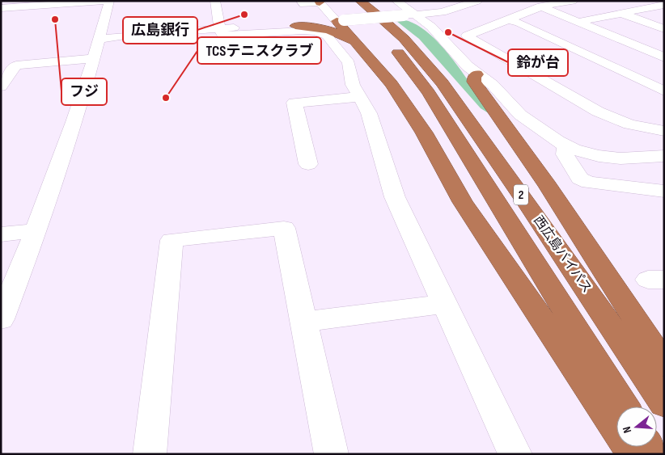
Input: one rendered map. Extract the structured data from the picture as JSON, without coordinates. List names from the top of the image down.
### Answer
{
  "streets": {
    "highway": ["2", "西広島バイパス"]
  },
  "places": [
    "広島銀行",
    "フジ",
    "鈴が台",
    "TCSテニスクラブ"
  ],
  "north": "left"
}
